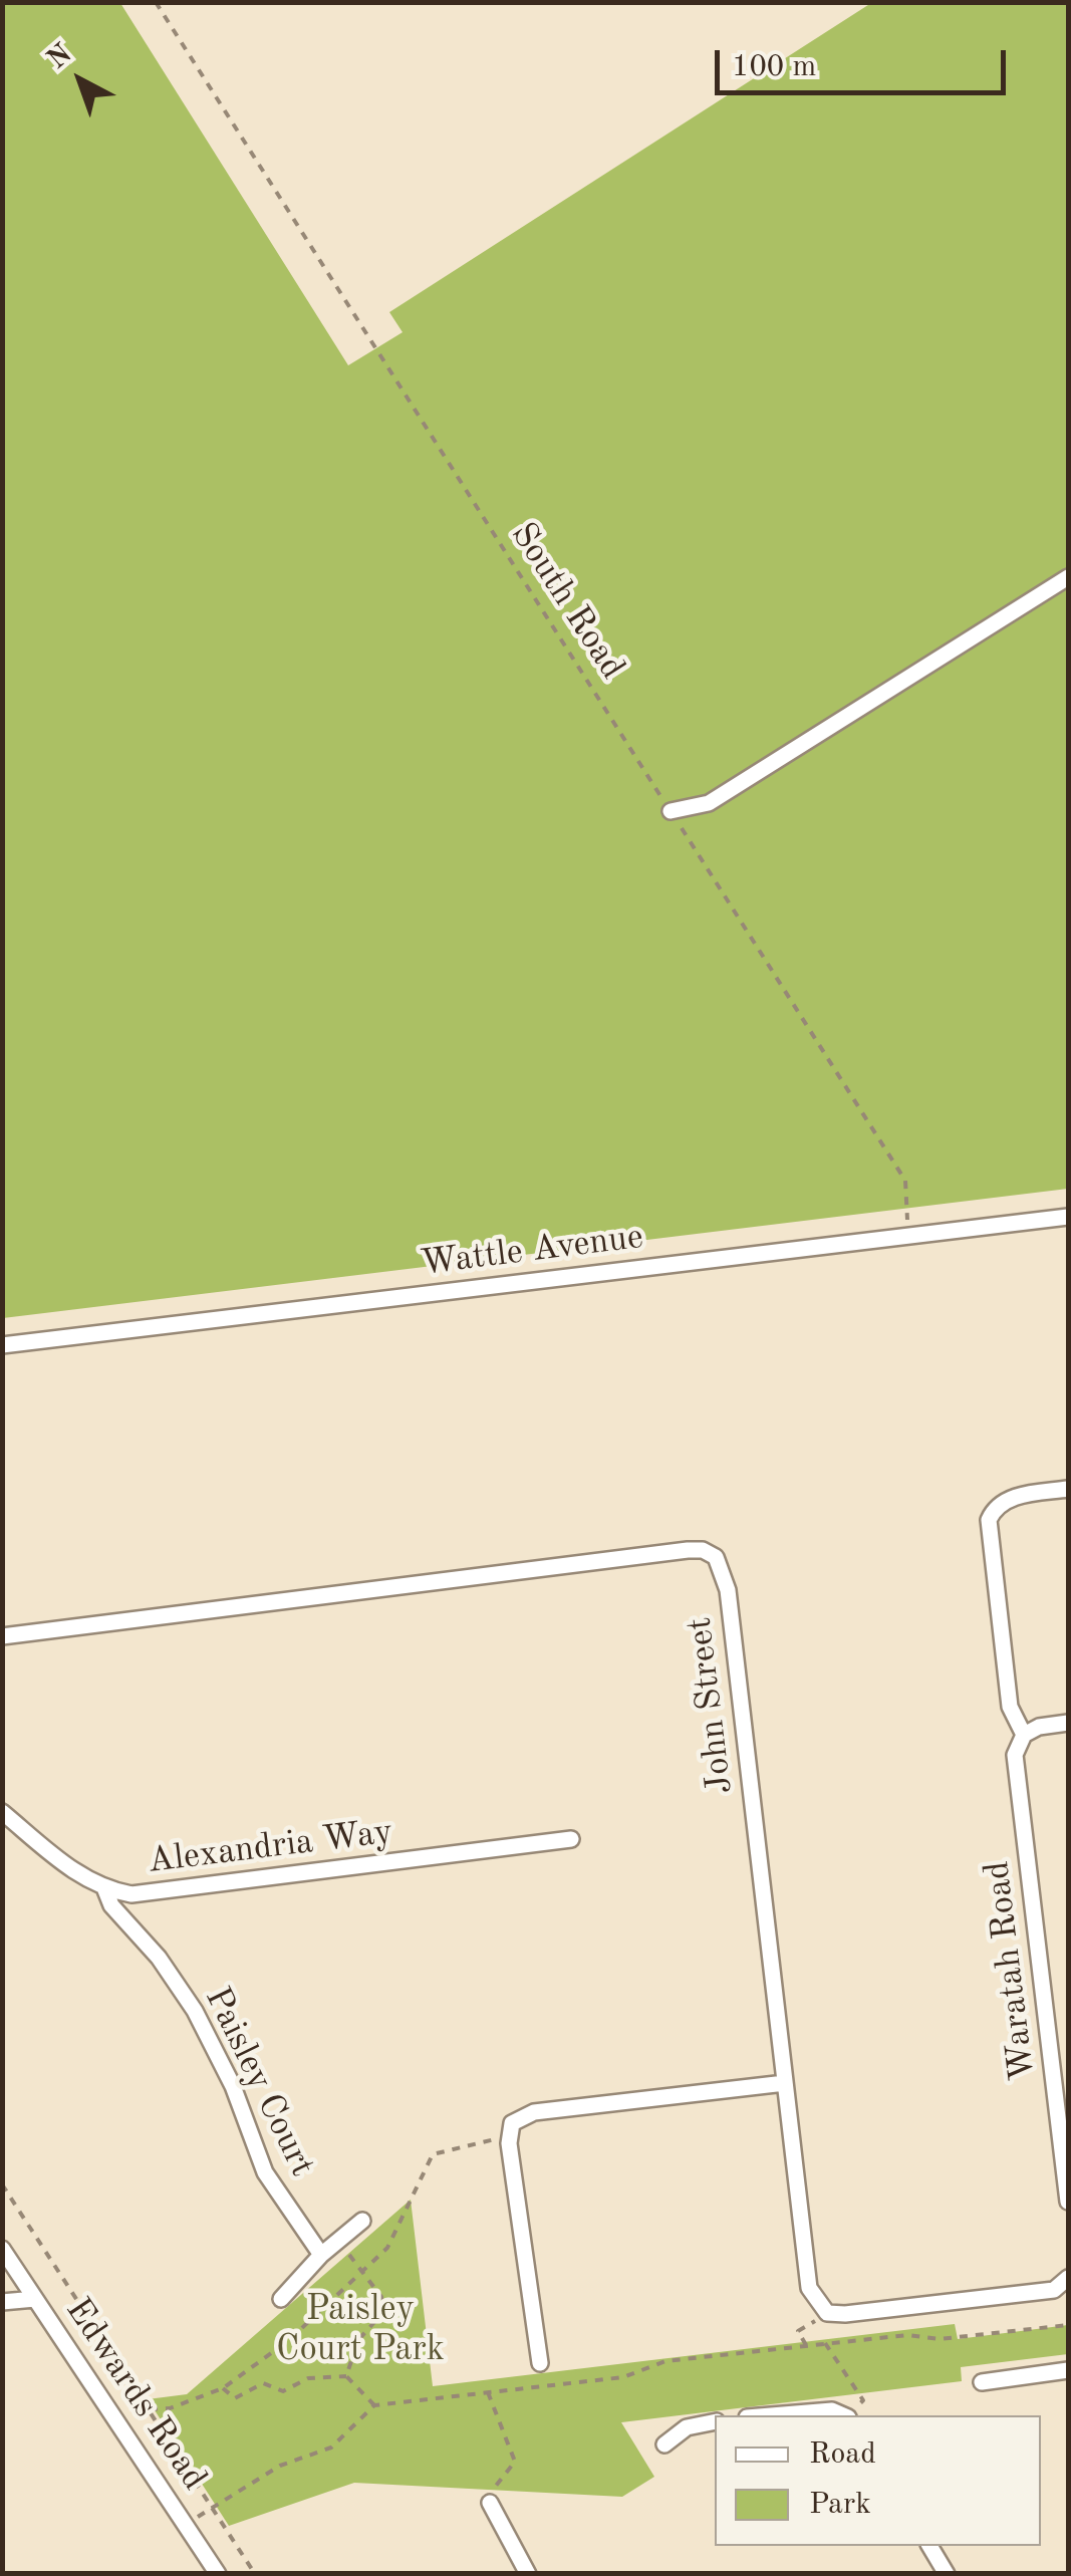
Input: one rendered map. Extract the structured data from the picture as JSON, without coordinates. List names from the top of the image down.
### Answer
{
  "streets": {
    "street": [
      "Wattle Avenue",
      "John Street",
      "Alexandria Way",
      "Waratah Road",
      "Paisley Court",
      "Edwards Road"
    ],
    "path": ["South Road"]
  },
  "crossings": [
    ["South Road", "Wattle Avenue"],
    ["Alexandria Way", "Paisley Court"]
  ],
  "parks": ["Paisley Court Park"],
  "legend": ["Road", "Park"],
  "scale_bar": "100 m",
  "north": "top left"
}
